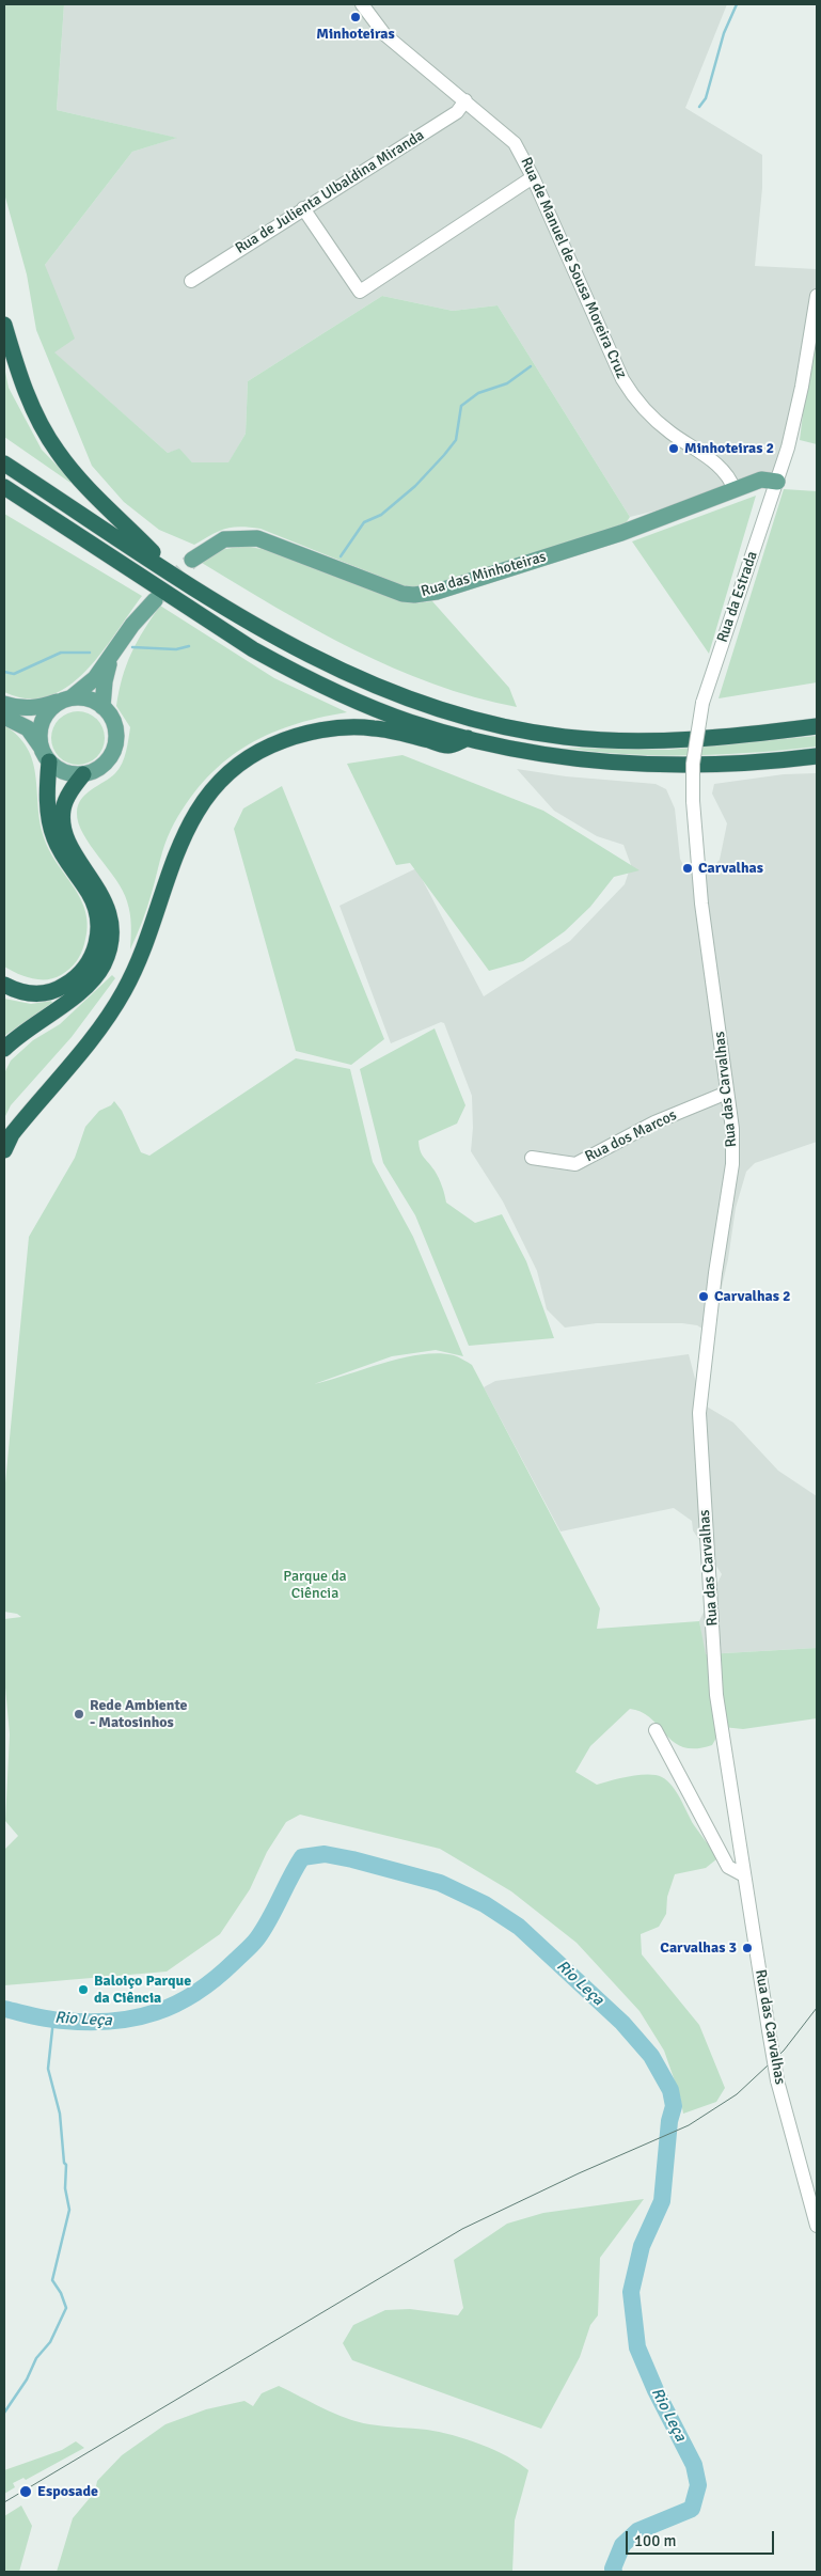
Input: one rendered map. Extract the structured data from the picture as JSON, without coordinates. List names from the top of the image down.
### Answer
{
  "streets": {
    "main road": ["Rua das Minhoteiras"],
    "street": [
      "Rua de Julienta Ulbaldina Miranda",
      "Rua de Manuel de Sousa Moreira Cruz",
      "Rua da Estrada",
      "Rua das Carvalhas",
      "Rua dos Marcos"
    ]
  },
  "crossings": [
    ["Rua de Julienta Ulbaldina Miranda", "Rua de Manuel de Sousa Moreira Cruz"],
    ["Rua de Manuel de Sousa Moreira Cruz", "Rua das Minhoteiras"],
    ["Rua das Minhoteiras", "Rua da Estrada"],
    ["Rua da Estrada", "Rua das Carvalhas"],
    ["Rua das Carvalhas", "Rua dos Marcos"]
  ],
  "water": ["Rio Leça"],
  "parks": ["Parque da Ciência"],
  "places": [
    "Minhoteiras",
    "Minhoteiras 2",
    "Carvalhas",
    "Carvalhas 2",
    "Rede Ambiente - Matosinhos",
    "Carvalhas 3",
    "Baloiço Parque da Ciência",
    "Esposade"
  ],
  "scale_bar": "100 m"
}
